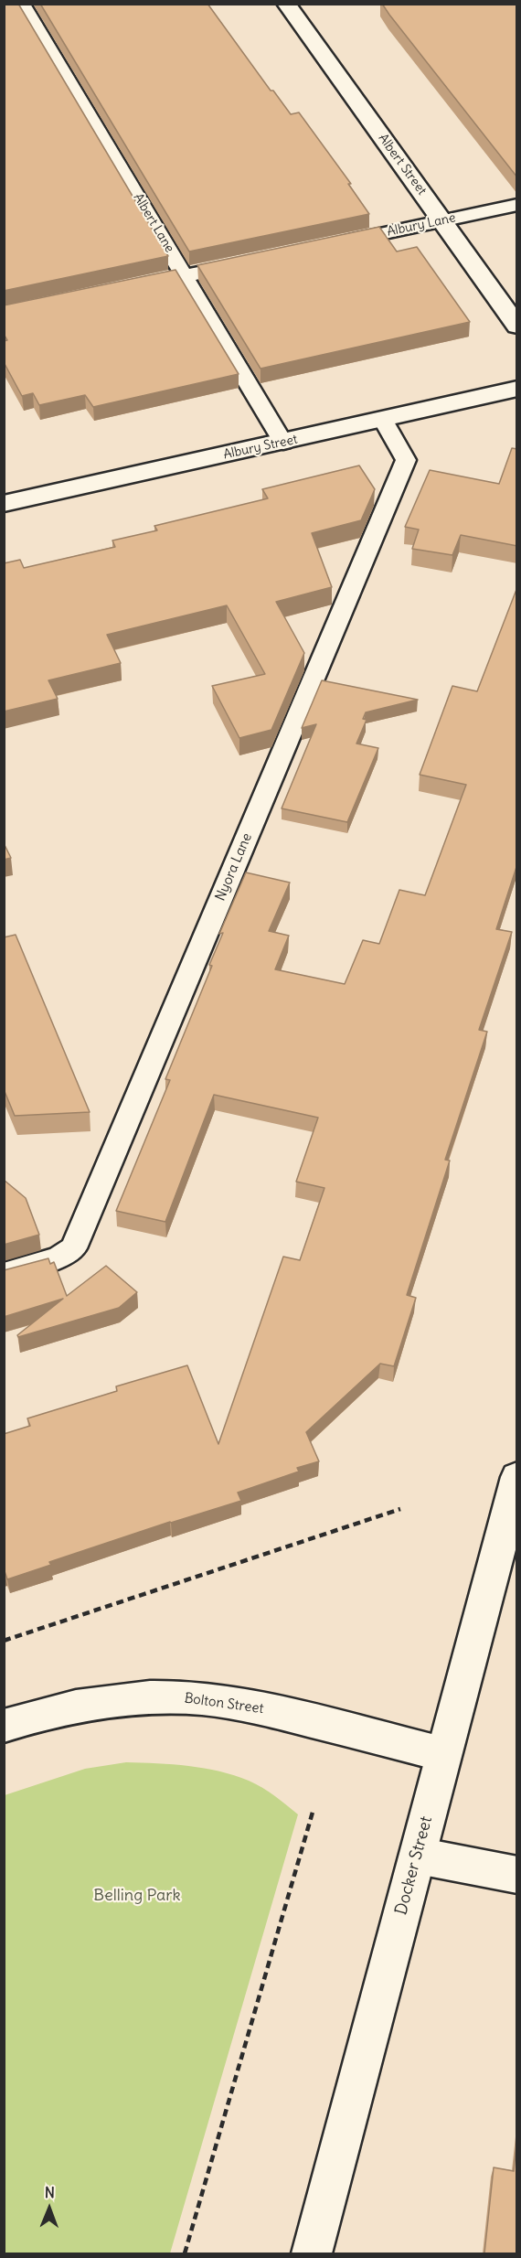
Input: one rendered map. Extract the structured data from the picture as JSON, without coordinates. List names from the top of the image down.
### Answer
{
  "streets": {
    "street": [
      "Albert Street",
      "Albury Street",
      "Bolton Street",
      "Docker Street"
    ],
    "lane": ["Albert Lane", "Albury Lane", "Nyora Lane"]
  },
  "crossings": [
    ["Albert Street", "Albury Lane"],
    ["Albert Lane", "Albury Street"],
    ["Albury Street", "Nyora Lane"],
    ["Bolton Street", "Docker Street"]
  ],
  "parks": ["Belling Park"],
  "north": "top"
}
